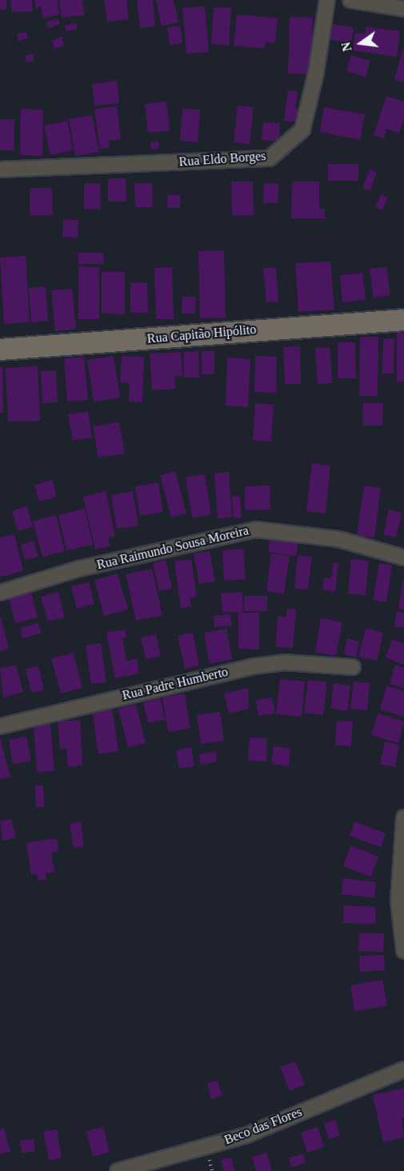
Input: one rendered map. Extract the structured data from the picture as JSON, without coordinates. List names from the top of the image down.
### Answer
{
  "streets": {
    "main road": ["Rua Capitão Hipólito"],
    "street": [
      "Rua Eldo Borges",
      "Rua Raimundo Sousa Moreira",
      "Rua Padre Humberto",
      "Beco das Flores"
    ]
  },
  "north": "left"
}
